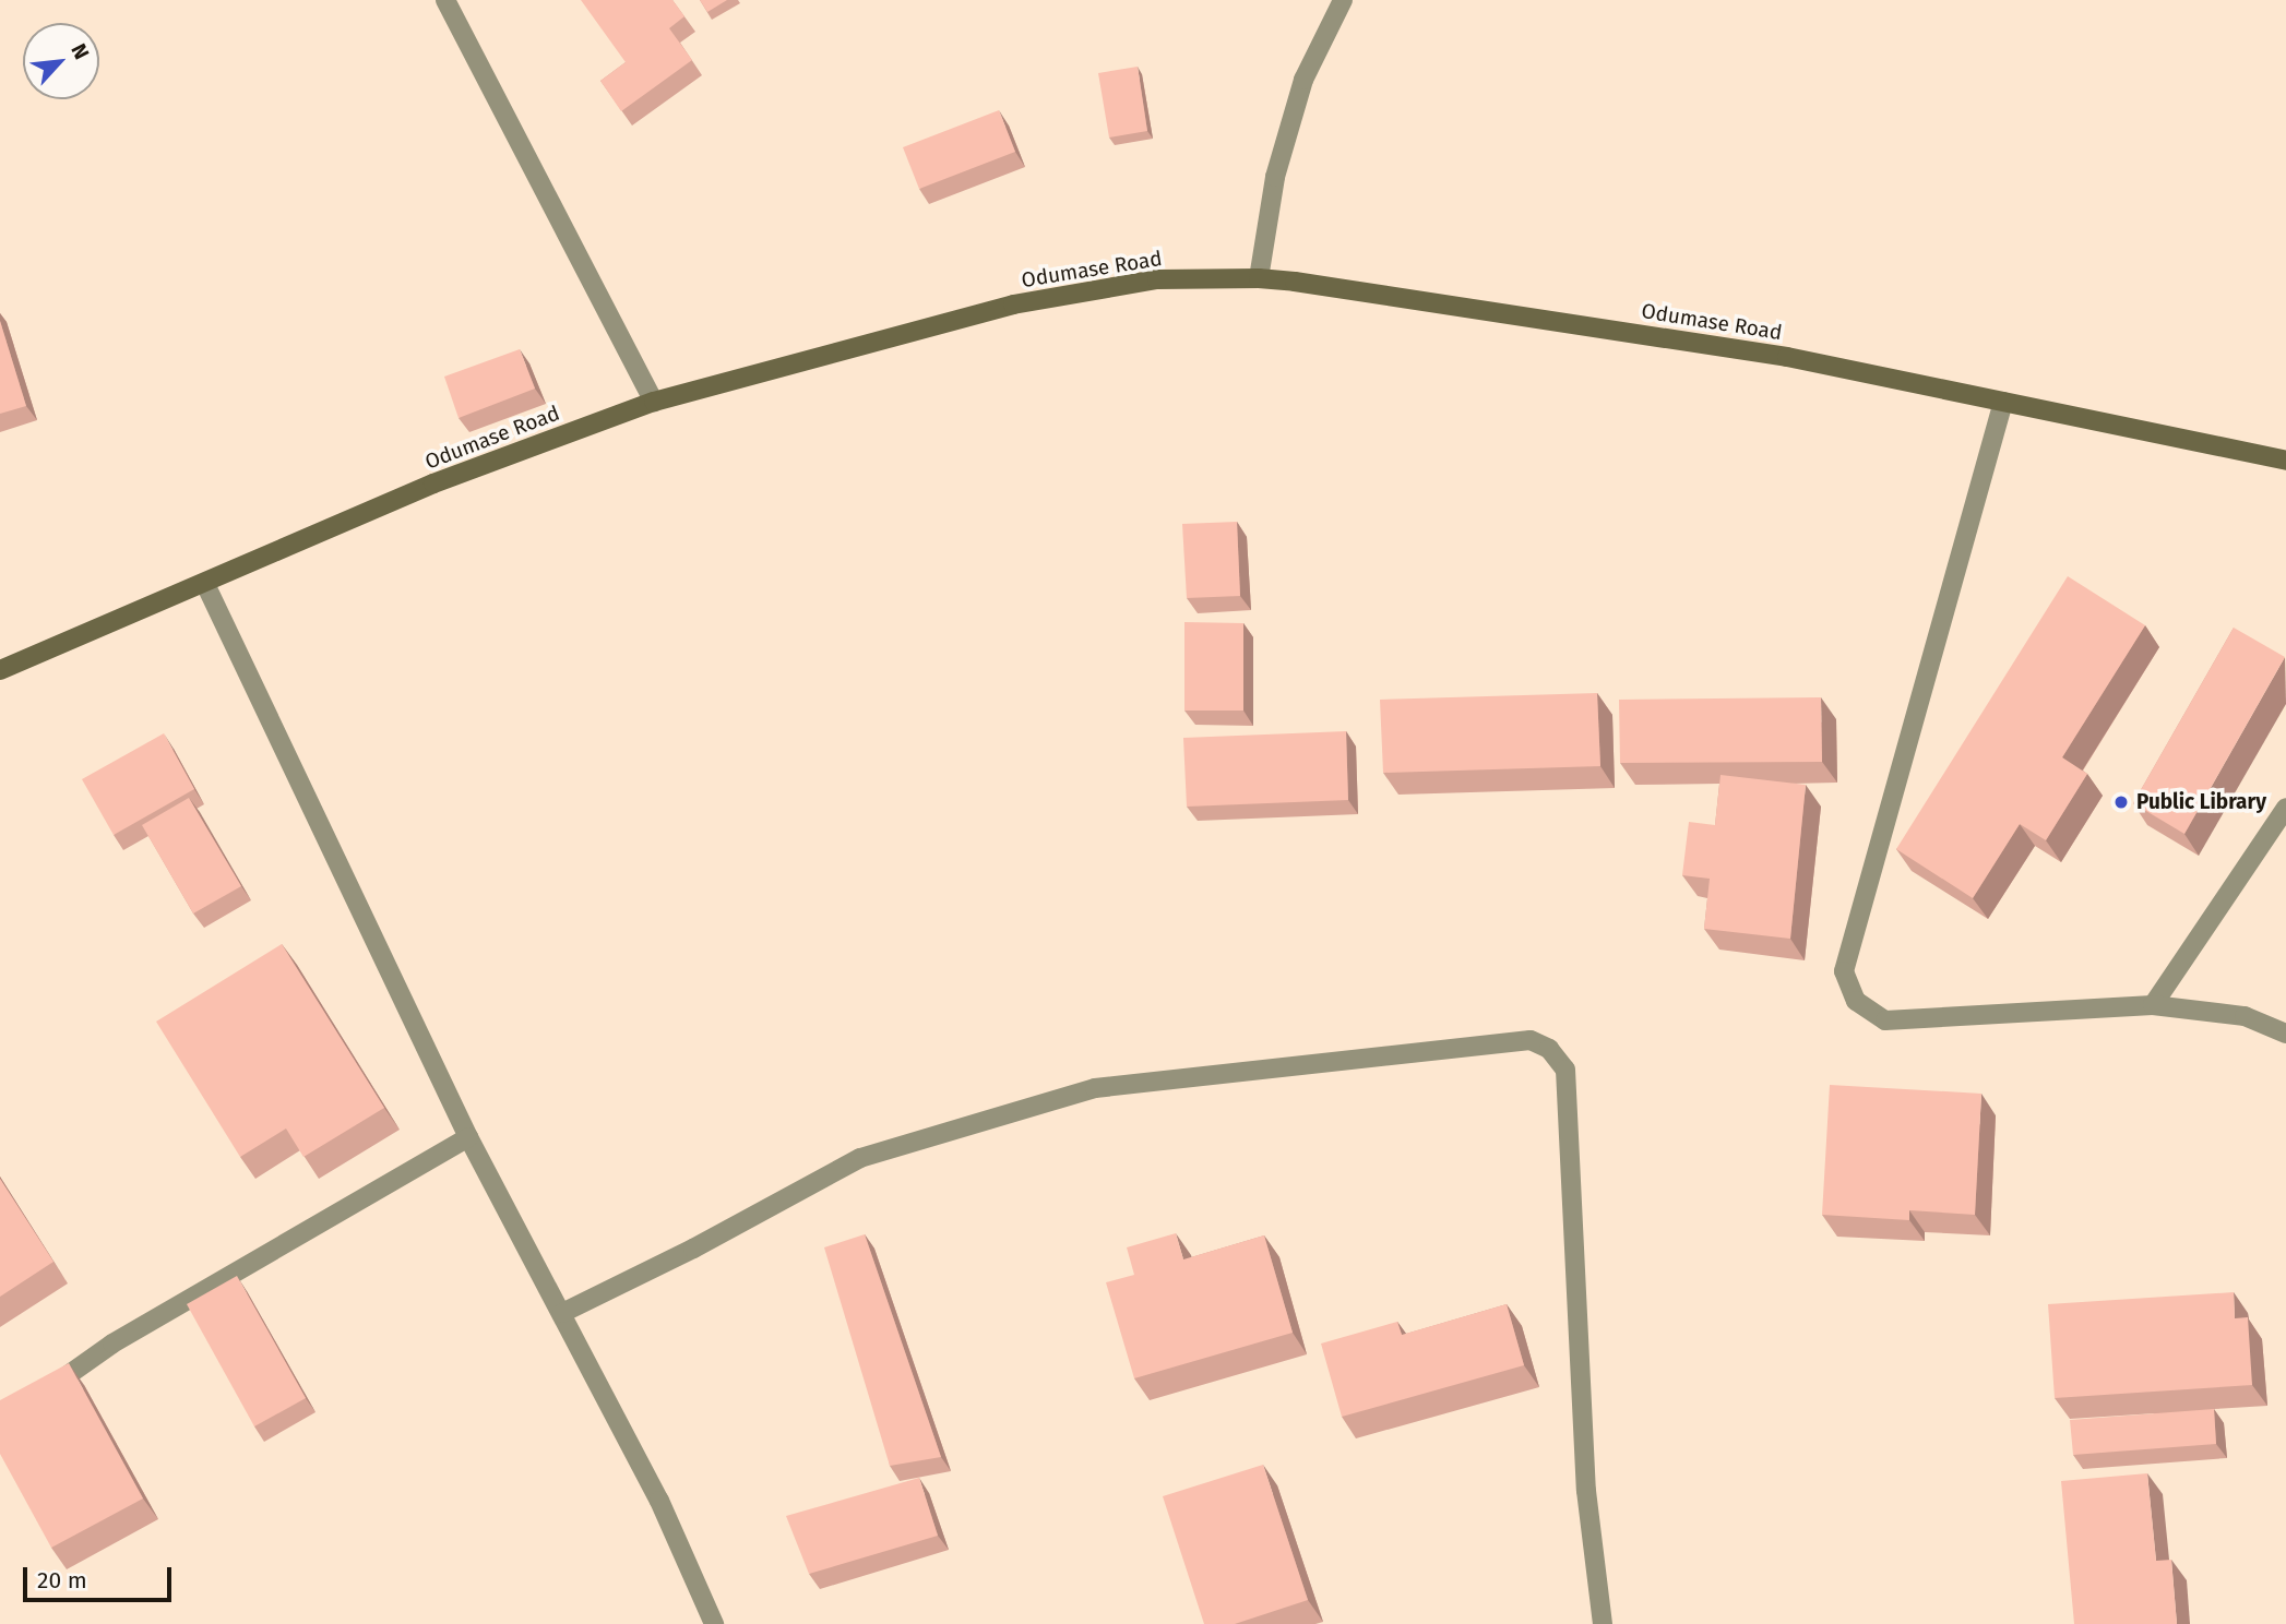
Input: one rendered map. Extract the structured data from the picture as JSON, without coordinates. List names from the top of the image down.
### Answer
{
  "streets": {
    "main road": ["Odumase Road"]
  },
  "places": ["Public Library"],
  "scale_bar": "20 m",
  "north": "top right"
}
